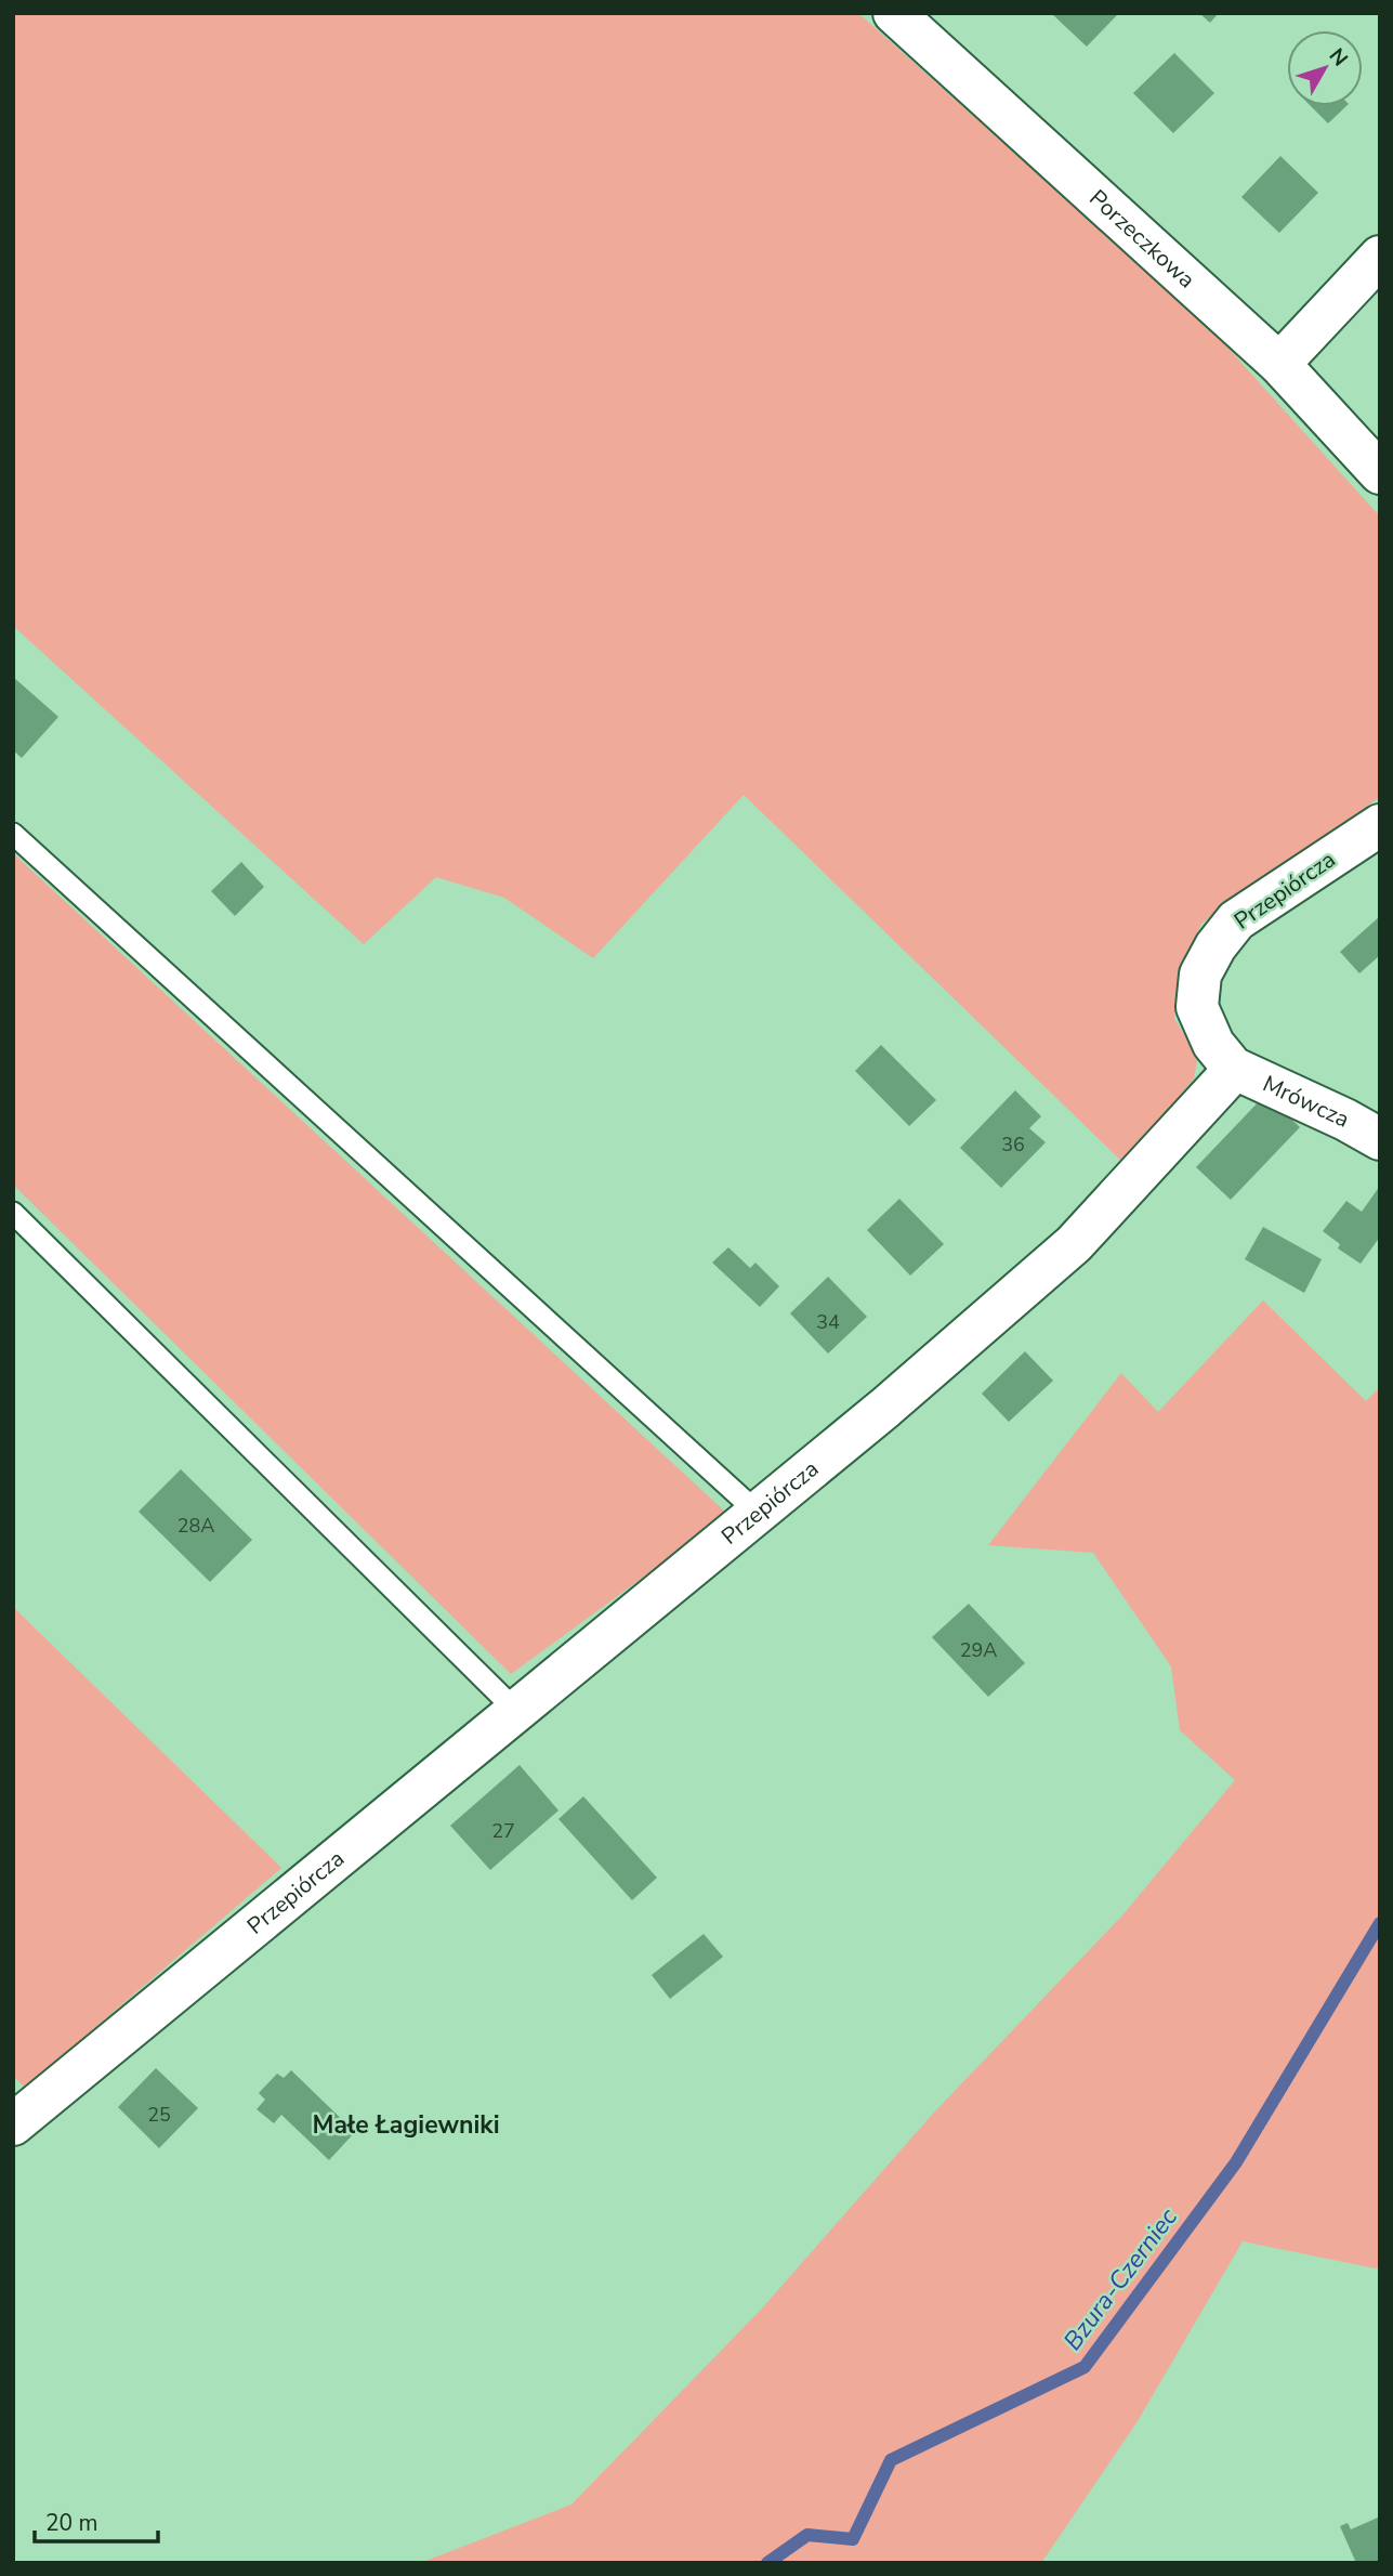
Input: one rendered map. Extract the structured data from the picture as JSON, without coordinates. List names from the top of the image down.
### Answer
{
  "streets": {
    "street": ["Porzeczkowa", "Przepiórcza", "Mrówcza"]
  },
  "crossings": [
    ["Przepiórcza", "Mrówcza"]
  ],
  "districts": ["Małe Łagiewniki"],
  "water": ["Bzura-Czerniec"],
  "house_numbers": [
    "36",
    "34",
    "28A",
    "29A",
    "27",
    "25"
  ],
  "scale_bar": "20 m",
  "north": "top right"
}
